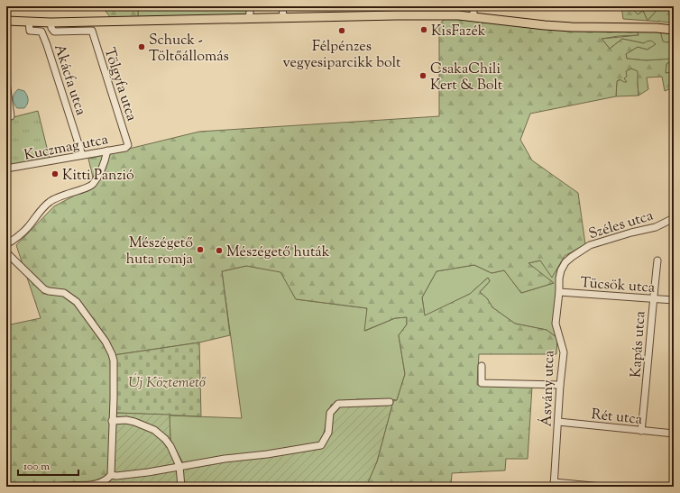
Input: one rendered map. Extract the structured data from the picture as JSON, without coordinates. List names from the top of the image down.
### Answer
{
  "streets": {
    "street": [
      "Akácfa utca",
      "Tölgyfa utca",
      "Kuczmag utca",
      "Széles utca",
      "Tücsök utca",
      "Kapás utca",
      "Ásvány utca",
      "Rét utca"
    ]
  },
  "crossings": [
    ["Akácfa utca", "Kuczmag utca"],
    ["Tölgyfa utca", "Kuczmag utca"],
    ["Széles utca", "Tücsök utca"],
    ["Széles utca", "Ásvány utca"],
    ["Tücsök utca", "Kapás utca"],
    ["Tücsök utca", "Ásvány utca"],
    ["Kapás utca", "Rét utca"],
    ["Ásvány utca", "Rét utca"]
  ],
  "parks": ["Új Köztemető"],
  "places": [
    "KisFazék",
    "Félpénzes vegyesiparcikk bolt",
    "Schuck - Töltőállomás",
    "CsakaChili Kert & Bolt",
    "Kitti Panzió",
    "Mészégető huta romja",
    "Mészégető huták"
  ],
  "scale_bar": "100 m"
}
